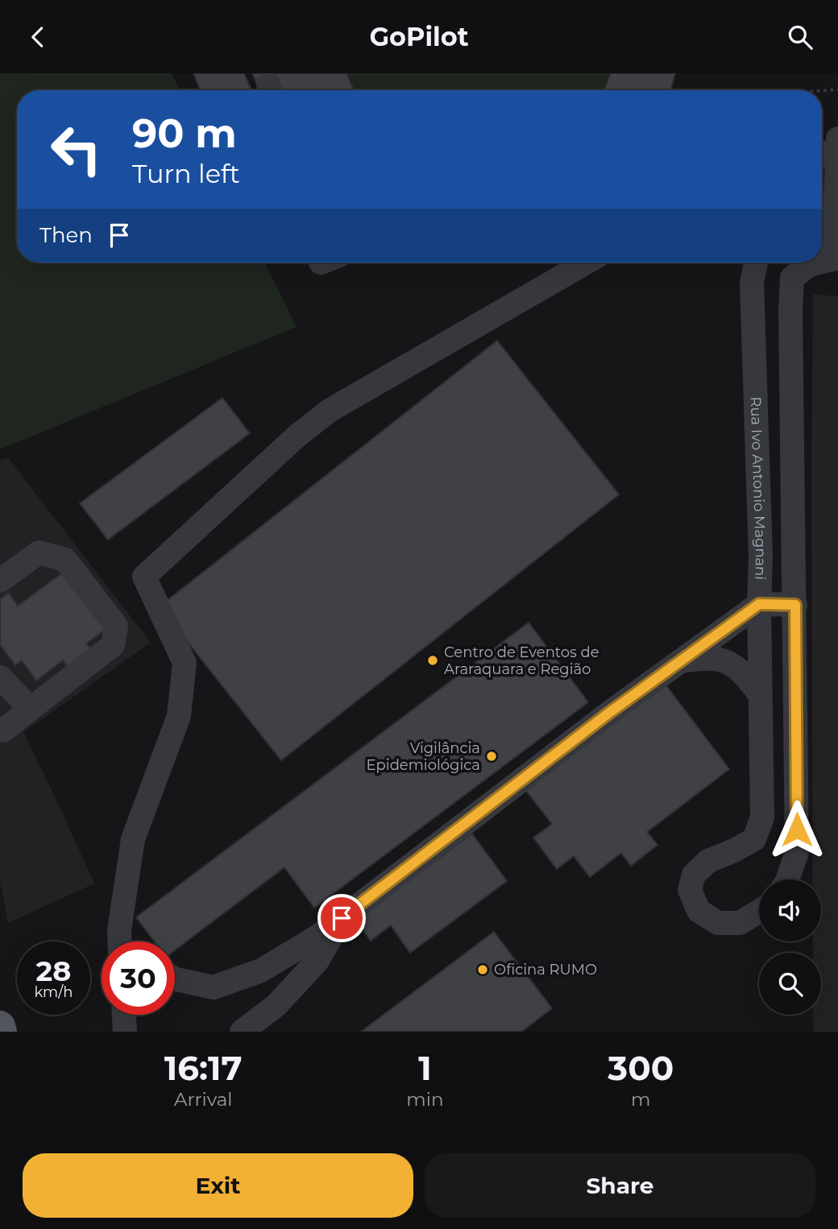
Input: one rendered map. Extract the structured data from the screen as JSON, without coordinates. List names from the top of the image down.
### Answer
{
  "streets": {
    "street": ["Rua Ivo Antonio Magnani"]
  },
  "places": ["Centro de Eventos de Araraquara e Região", "Vigilância Epidemiológica", "Oficina RUMO"],
  "page": {
    "header": "GoPilot",
    "turn": ["90 m", "Turn left"],
    "then": "Then",
    "speed": "28 km/h",
    "limit": "30",
    "eta": [
      "16:17",
      "Arrival",
      "1",
      "min",
      "300",
      "m"
    ],
    "buttons": ["Exit", "Share"]
  }
}
